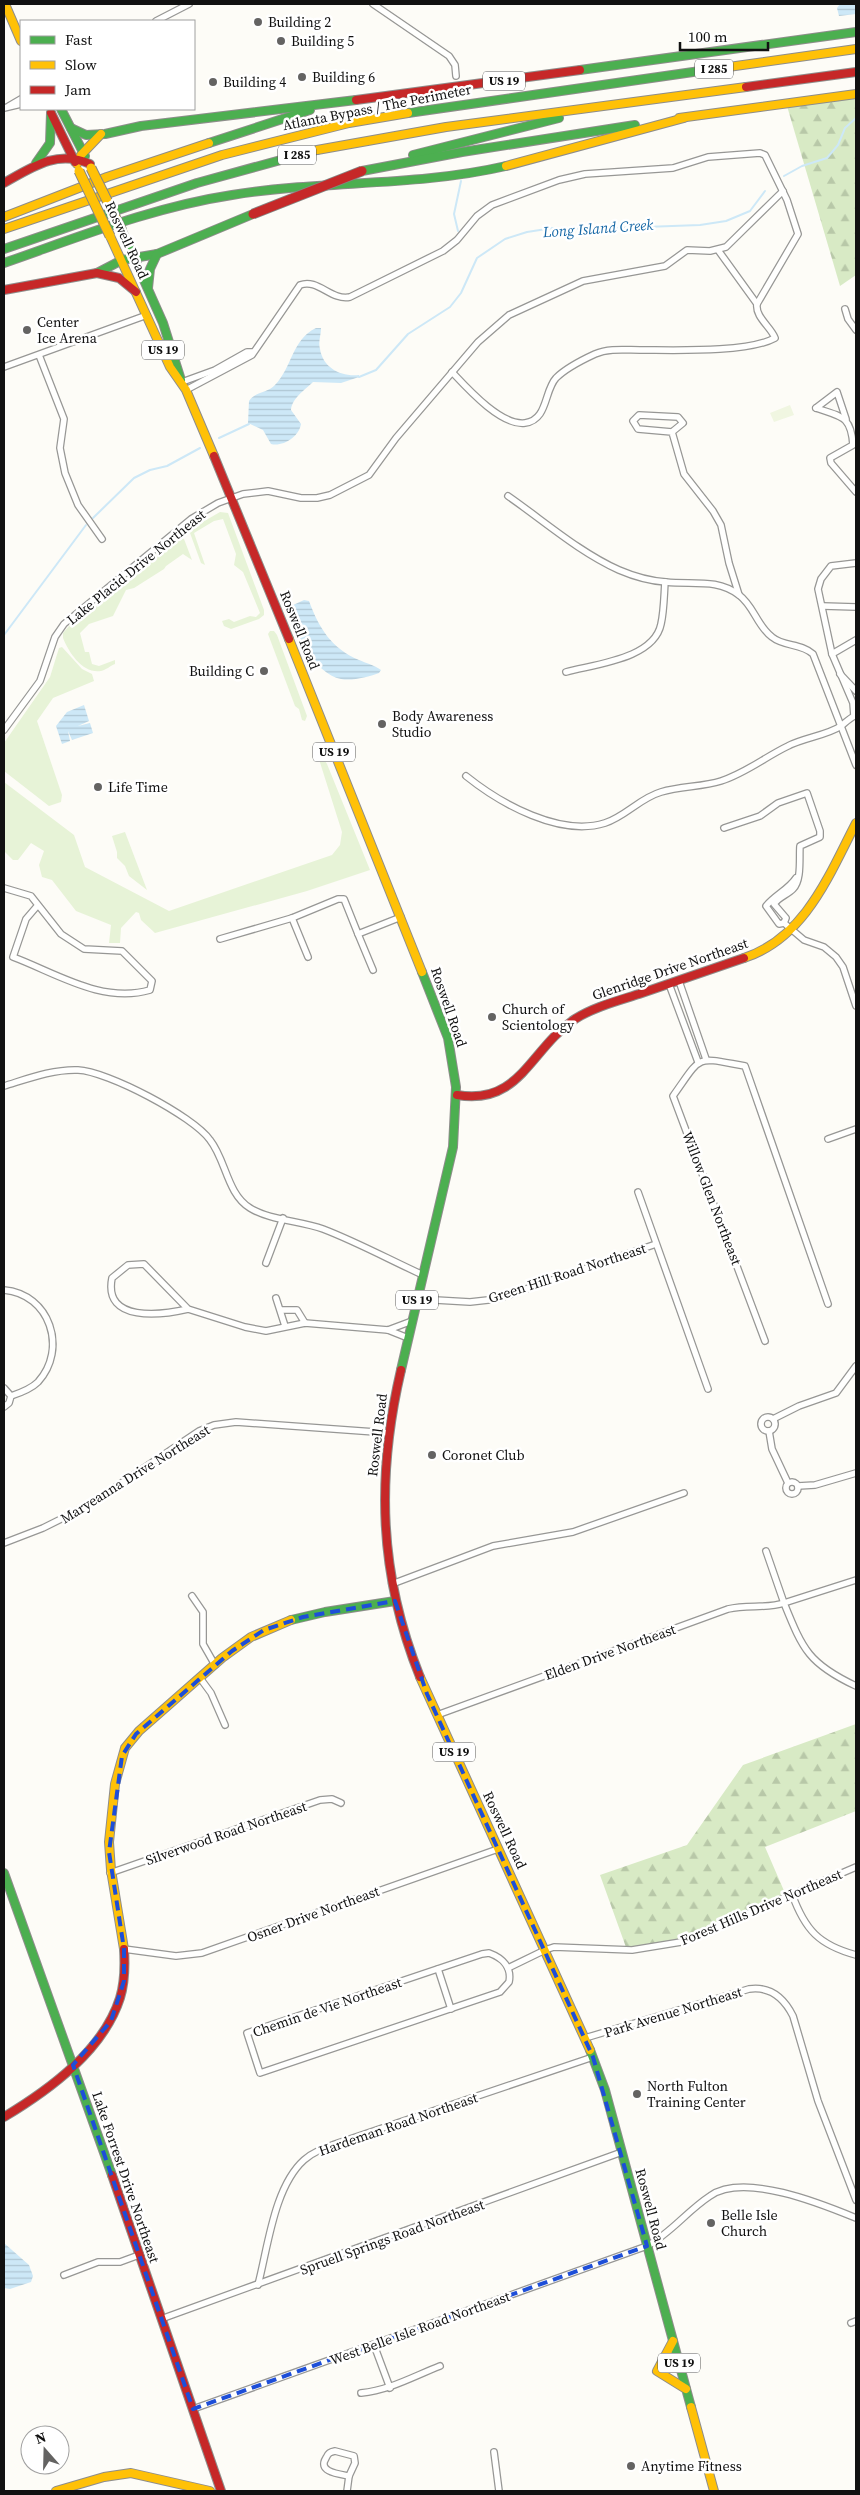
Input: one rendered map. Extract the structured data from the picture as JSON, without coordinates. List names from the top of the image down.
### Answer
{
  "streets": {
    "main road": [
      "I 285",
      "US 19",
      "Atlanta Bypass / The Perimeter",
      "Roswell Road",
      "Glenridge Drive Northeast",
      "Lake Forrest Drive Northeast"
    ],
    "street": [
      "Lake Placid Drive Northeast",
      "Willow Glen Northeast",
      "Green Hill Road Northeast",
      "Maryeanna Drive Northeast",
      "Elden Drive Northeast",
      "Silverwood Road Northeast",
      "Forest Hills Drive Northeast",
      "Osner Drive Northeast",
      "Chemin de Vie Northeast",
      "Park Avenue Northeast",
      "Hardeman Road Northeast",
      "Spruell Springs Road Northeast",
      "West Belle Isle Road Northeast"
    ]
  },
  "crossings": [
    ["Roswell Road", "Lake Placid Drive Northeast"],
    ["Roswell Road", "Glenridge Drive Northeast"],
    ["Roswell Road", "Green Hill Road Northeast"],
    ["Roswell Road", "Maryeanna Drive Northeast"],
    ["Roswell Road", "Elden Drive Northeast"],
    ["Roswell Road", "Forest Hills Drive Northeast"],
    ["Roswell Road", "Osner Drive Northeast"],
    ["Roswell Road", "Park Avenue Northeast"],
    ["Roswell Road", "Hardeman Road Northeast"],
    ["Roswell Road", "Spruell Springs Road Northeast"],
    ["Roswell Road", "West Belle Isle Road Northeast"],
    ["Hardeman Road Northeast", "Spruell Springs Road Northeast"],
    ["Lake Forrest Drive Northeast", "Spruell Springs Road Northeast"],
    ["Lake Forrest Drive Northeast", "West Belle Isle Road Northeast"]
  ],
  "water": ["Long Island Creek"],
  "places": [
    "Building 2",
    "Building 5",
    "Building 6",
    "Building 4",
    "Center Ice Arena",
    "Building C",
    "Body Awareness Studio",
    "Life Time",
    "Church of Scientology",
    "Coronet Club",
    "North Fulton Training Center",
    "Belle Isle Church",
    "Anytime Fitness"
  ],
  "legend": ["Fast", "Slow", "Jam"],
  "scale_bar": "100 m",
  "north": "top"
}
